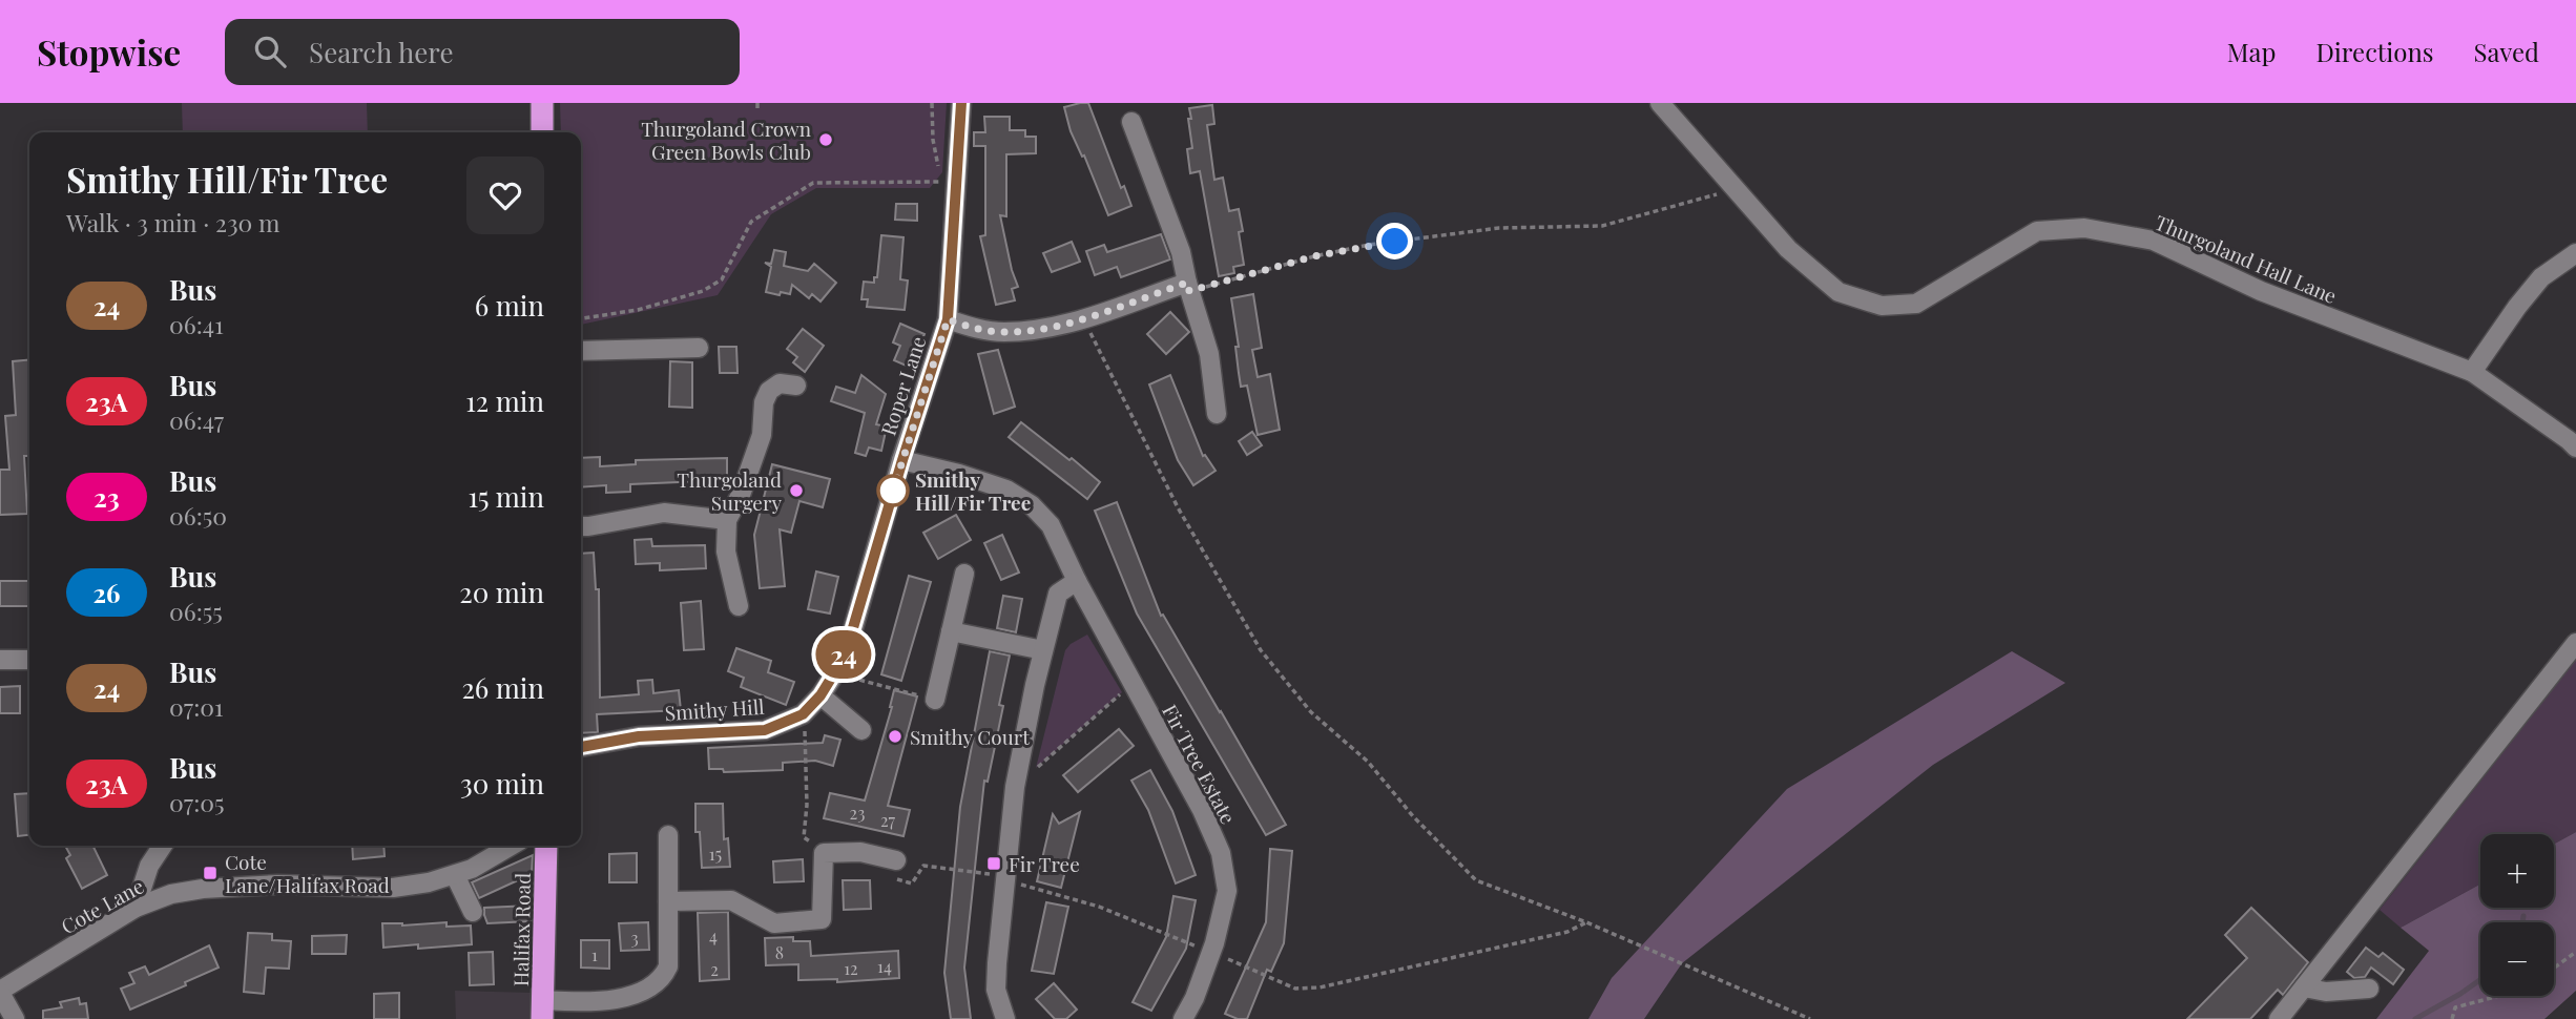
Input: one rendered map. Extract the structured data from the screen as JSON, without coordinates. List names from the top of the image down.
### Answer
{
  "streets": {
    "highway": ["Halifax Road"],
    "street": [
      "Thurgoland Hall Lane",
      "Roper Lane",
      "Smithy Hill",
      "Fir Tree Estate",
      "Cote Lane"
    ]
  },
  "crossings": [
    ["Roper Lane", "Smithy Hill"],
    ["Roper Lane", "Fir Tree Estate"]
  ],
  "places": {
    "other": [
      "Thurgoland Crown Green Bowls Club",
      "Thurgoland Surgery",
      "Smithy Hill/Fir Tree",
      "Smithy Court"
    ],
    "transit": ["Fir Tree", "Cote Lane/Halifax Road"]
  },
  "lines": ["bus line 24"],
  "house_numbers": [
    "23",
    "27",
    "15",
    "4",
    "3",
    "8",
    "1",
    "14",
    "12",
    "2"
  ],
  "page": {
    "header": "Stopwise",
    "search": "Search here",
    "nav": ["Map", "Directions", "Saved"],
    "on_map": "24",
    "heading": ["Smithy Hill/Fir Tree", "Walk · 3 min · 230 m"],
    "list": [
      {
        "mark": "24",
        "name": "Bus",
        "note": "06:41",
        "value": "6 min"
      },
      {
        "mark": "23A",
        "name": "Bus",
        "note": "06:47",
        "value": "12 min"
      },
      {
        "mark": "23",
        "name": "Bus",
        "note": "06:50",
        "value": "15 min"
      },
      {
        "mark": "26",
        "name": "Bus",
        "note": "06:55",
        "value": "20 min"
      },
      {
        "mark": "24",
        "name": "Bus",
        "note": "07:01",
        "value": "26 min"
      },
      {
        "mark": "23A",
        "name": "Bus",
        "note": "07:05",
        "value": "30 min"
      }
    ],
    "map_buttons": ["+", "−"]
  }
}
